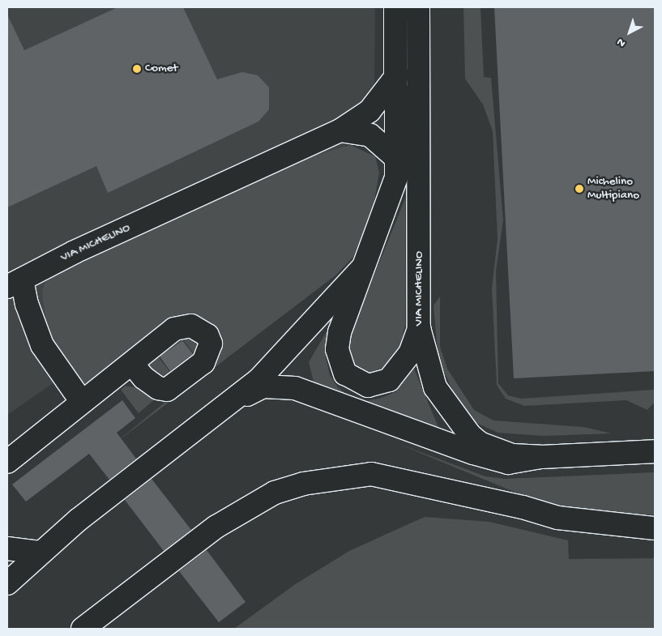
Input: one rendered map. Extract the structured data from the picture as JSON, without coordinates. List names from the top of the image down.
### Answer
{
  "streets": {
    "main road": ["VIA MICHELINO"]
  },
  "places": ["Comet", "Michelino Multipiano"],
  "north": "bottom left"
}
